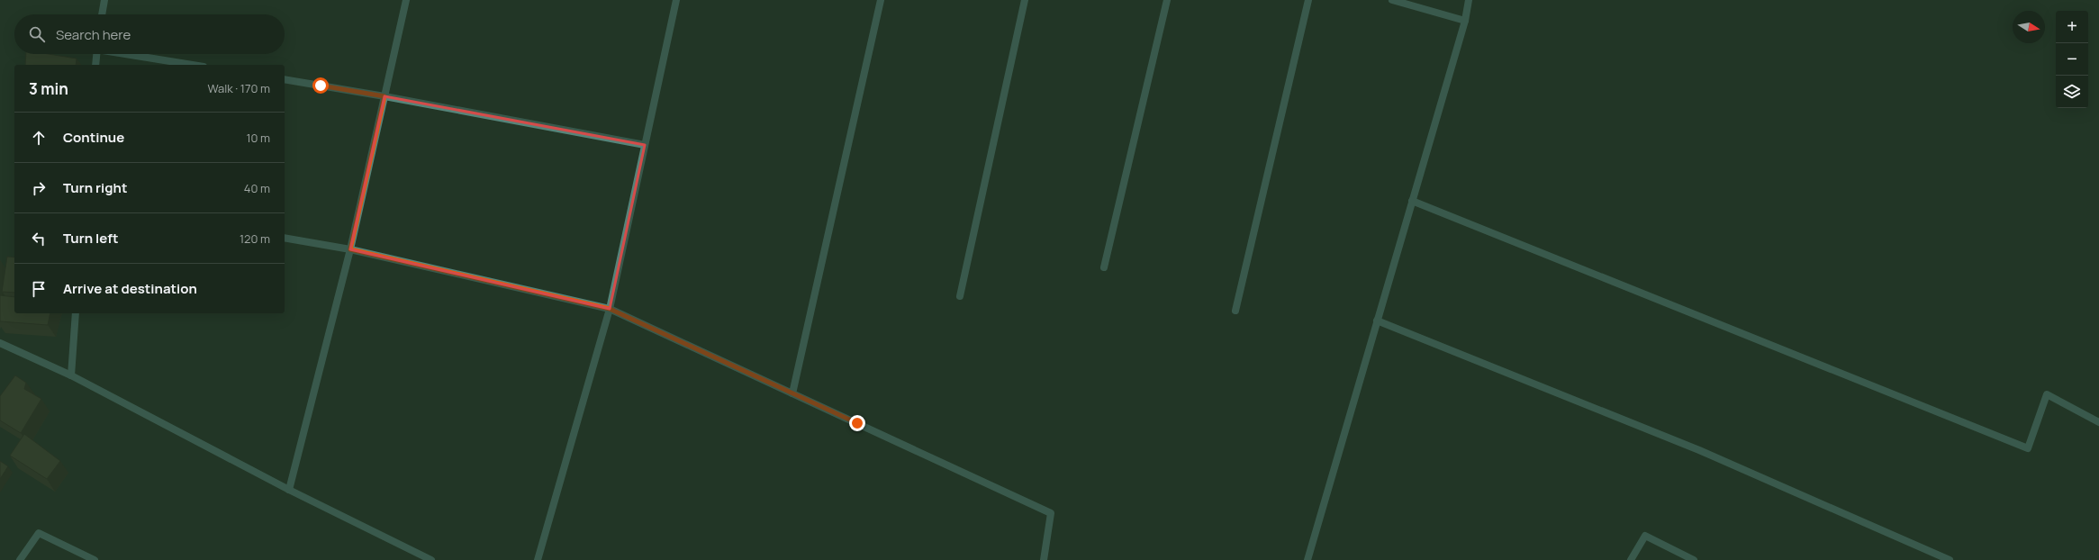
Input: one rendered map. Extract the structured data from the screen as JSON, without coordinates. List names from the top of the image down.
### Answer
{
  "north": "right",
  "page": {
    "map_buttons": ["+", "−"],
    "search": "Search here",
    "heading": ["3 min", "Walk · 170 m"],
    "list": [
      ["Continue", "10 m"],
      ["Turn right", "40 m"],
      ["Turn left", "120 m"],
      "Arrive at destination"
    ]
  }
}
